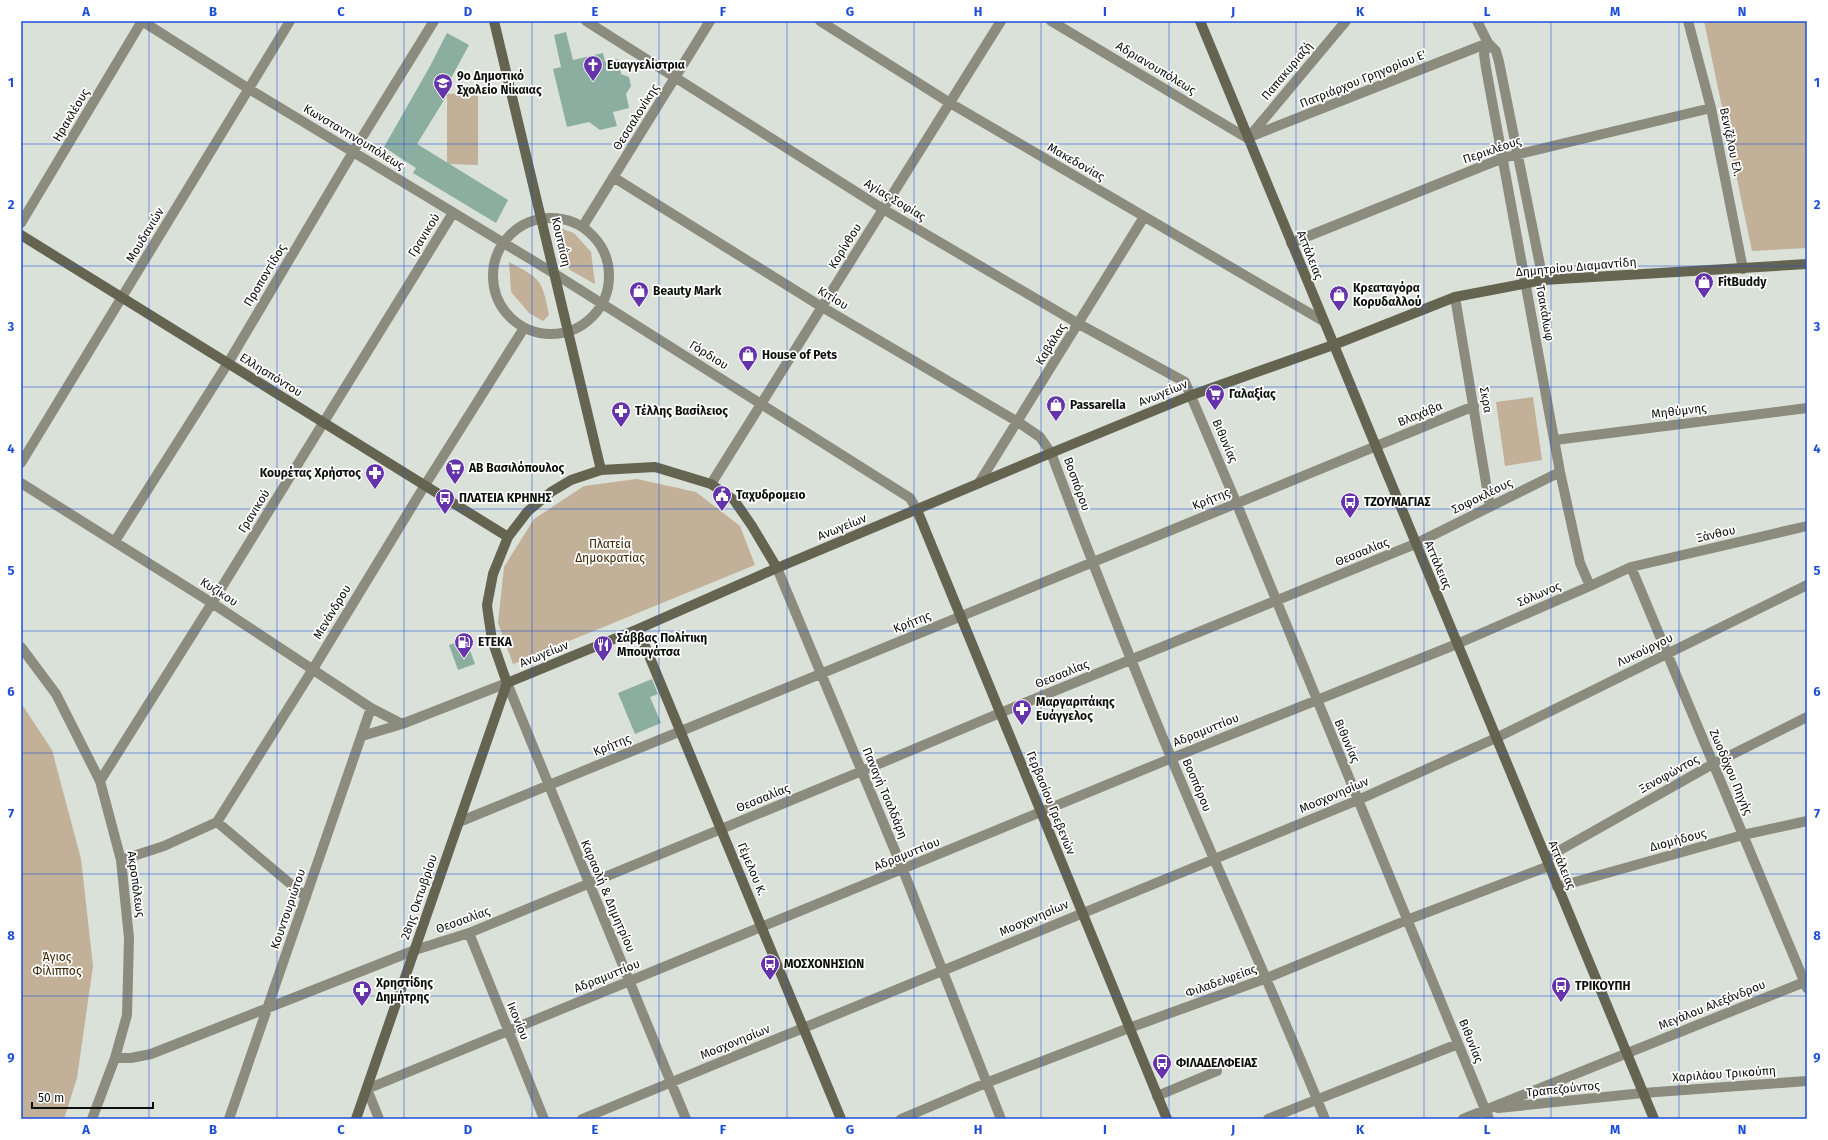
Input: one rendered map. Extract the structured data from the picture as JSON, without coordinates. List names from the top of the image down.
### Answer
{
  "streets": {
    "main road": [
      "Κουταΐση",
      "Αττάλειας",
      "Δημητρίου Διαμαντίδη",
      "Ελλησπόντου",
      "Ανωγείων",
      "Γερβασίου Γρεβενών",
      "Γέμελου Κ.",
      "28ης Οκτωβρίου"
    ],
    "street": [
      "Αδριανουπόλεως",
      "Παπακυριαζή",
      "Πατριάρχου Γρηγορίου Ε'",
      "Ηρακλέους",
      "Θεσσαλονίκης",
      "Κωνσταντινουπόλεως",
      "Βενιζέλου Ελ.",
      "Περικλέους",
      "Μακεδονίας",
      "Αγίας Σοφίας",
      "Μουδανιών",
      "Γρανικού",
      "Κορίνθου",
      "Προποντίδος",
      "Κιτίου",
      "Τσακάλωφ",
      "Καβάλας",
      "Γόρδιου",
      "Σκρα",
      "Μηθύμνης",
      "Βλαχάβα",
      "Βιθυνίας",
      "Βοσπόρου",
      "Σοφοκλέους",
      "Κρήτης",
      "Ξάνθου",
      "Θεσσαλίας",
      "Κυζίκου",
      "Σόλωνος",
      "Μενάνδρου",
      "Λυκούργου",
      "Αδραμυττίου",
      "Ζωοδόχου Πηγής",
      "Ξενοφώντος",
      "Παναγή Τσαλδάρη",
      "Μοσχονησίων",
      "Διομήδους",
      "Ακροπόλεως",
      "Καραολή & Δημητρίου",
      "Κουντουριώτου",
      "Φιλαδελφείας",
      "Μεγάλου Αλεξάνδρου",
      "Ικονίου",
      "Χαριλάου Τρικούπη",
      "Τραπεζούντος"
    ]
  },
  "crossings": [
    ["Αδριανουπόλεως", "Παπακυριαζή"],
    ["Αδριανουπόλεως", "Πατριάρχου Γρηγορίου Ε'"],
    ["Αδριανουπόλεως", "Αττάλειας"],
    ["Παπακυριαζή", "Πατριάρχου Γρηγορίου Ε'"],
    ["Παπακυριαζή", "Αττάλειας"],
    ["Πατριάρχου Γρηγορίου Ε'", "Αττάλειας"],
    ["Πατριάρχου Γρηγορίου Ε'", "Τσακάλωφ"],
    ["Ηρακλέους", "Κωνσταντινουπόλεως"],
    ["Θεσσαλονίκης", "Αγίας Σοφίας"],
    ["Θεσσαλονίκης", "Κιτίου"],
    ["Κωνσταντινουπόλεως", "Μουδανιών"],
    ["Κωνσταντινουπόλεως", "Γρανικού"],
    ["Κωνσταντινουπόλεως", "Κουταΐση"],
    ["Κωνσταντινουπόλεως", "Προποντίδος"],
    ["Κωνσταντινουπόλεως", "Γόρδιου"],
    ["Βενιζέλου Ελ.", "Περικλέους"],
    ["Βενιζέλου Ελ.", "Δημητρίου Διαμαντίδη"],
    ["Περικλέους", "Αττάλειας"],
    ["Περικλέους", "Τσακάλωφ"],
    ["Μακεδονίας", "Κορίνθου"],
    ["Μακεδονίας", "Αττάλειας"],
    ["Μακεδονίας", "Καβάλας"],
    ["Αγίας Σοφίας", "Κορίνθου"],
    ["Αγίας Σοφίας", "Καβάλας"],
    ["Αγίας Σοφίας", "Ανωγείων"],
    ["Αγίας Σοφίας", "Βιθυνίας"],
    ["Μουδανιών", "Ελλησπόντου"],
    ["Γρανικού", "Ελλησπόντου"],
    ["Γρανικού", "Κυζίκου"],
    ["Γρανικού", "Ακροπόλεως"],
    ["Κουταΐση", "Γόρδιου"],
    ["Κορίνθου", "Κιτίου"],
    ["Κορίνθου", "Γόρδιου"],
    ["Αττάλειας", "Δημητρίου Διαμαντίδη"],
    ["Αττάλειας", "Ανωγείων"],
    ["Αττάλειας", "Βλαχάβα"],
    ["Αττάλειας", "Σοφοκλέους"],
    ["Αττάλειας", "Κρήτης"],
    ["Αττάλειας", "Θεσσαλίας"],
    ["Αττάλειας", "Σόλωνος"],
    ["Αττάλειας", "Λυκούργου"],
    ["Αττάλειας", "Αδραμυττίου"],
    ["Αττάλειας", "Ξενοφώντος"],
    ["Αττάλειας", "Μοσχονησίων"],
    ["Αττάλειας", "Διομήδους"],
    ["Αττάλειας", "Φιλαδελφείας"],
    ["Αττάλειας", "Μεγάλου Αλεξάνδρου"],
    ["Αττάλειας", "Χαριλάου Τρικούπη"],
    ["Αττάλειας", "Τραπεζούντος"],
    ["Δημητρίου Διαμαντίδη", "Τσακάλωφ"],
    ["Δημητρίου Διαμαντίδη", "Ανωγείων"],
    ["Δημητρίου Διαμαντίδη", "Σκρα"],
    ["Προποντίδος", "Ελλησπόντου"],
    ["Προποντίδος", "Κυζίκου"],
    ["Κιτίου", "Καβάλας"],
    ["Κιτίου", "Βοσπόρου"],
    ["Τσακάλωφ", "Μηθύμνης"],
    ["Τσακάλωφ", "Σοφοκλέους"],
    ["Τσακάλωφ", "Σόλωνος"],
    ["Καβάλας", "Ανωγείων"],
    ["Γόρδιου", "Γερβασίου Γρεβενών"],
    ["Ελλησπόντου", "Μενάνδρου"],
    ["Ανωγείων", "Βιθυνίας"],
    ["Ανωγείων", "Βοσπόρου"],
    ["Ανωγείων", "Κυζίκου"],
    ["Ανωγείων", "Παναγή Τσαλδάρη"],
    ["Ανωγείων", "Γερβασίου Γρεβενών"],
    ["Ανωγείων", "Γέμελου Κ."],
    ["Ανωγείων", "Καραολή & Δημητρίου"],
    ["Ανωγείων", "28ης Οκτωβρίου"],
    ["Ανωγείων", "Κουντουριώτου"],
    ["Σκρα", "Βλαχάβα"],
    ["Σκρα", "Σοφοκλέους"],
    ["Βλαχάβα", "Κρήτης"],
    ["Βιθυνίας", "Κρήτης"],
    ["Βιθυνίας", "Θεσσαλίας"],
    ["Βιθυνίας", "Αδραμυττίου"],
    ["Βιθυνίας", "Μοσχονησίων"],
    ["Βιθυνίας", "Φιλαδελφείας"],
    ["Βιθυνίας", "Τραπεζούντος"],
    ["Βοσπόρου", "Κρήτης"],
    ["Βοσπόρου", "Θεσσαλίας"],
    ["Βοσπόρου", "Αδραμυττίου"],
    ["Βοσπόρου", "Μοσχονησίων"],
    ["Βοσπόρου", "Φιλαδελφείας"],
    ["Σοφοκλέους", "Θεσσαλίας"],
    ["Κρήτης", "Παναγή Τσαλδάρη"],
    ["Κρήτης", "Γερβασίου Γρεβενών"],
    ["Κρήτης", "Γέμελου Κ."],
    ["Κρήτης", "Καραολή & Δημητρίου"],
    ["Κρήτης", "28ης Οκτωβρίου"],
    ["Ξάνθου", "Σόλωνος"],
    ["Ξάνθου", "Ζωοδόχου Πηγής"],
    ["Θεσσαλίας", "Παναγή Τσαλδάρη"],
    ["Θεσσαλίας", "Γερβασίου Γρεβενών"],
    ["Θεσσαλίας", "Γέμελου Κ."],
    ["Θεσσαλίας", "Ακροπόλεως"],
    ["Θεσσαλίας", "Καραολή & Δημητρίου"],
    ["Θεσσαλίας", "28ης Οκτωβρίου"],
    ["Θεσσαλίας", "Κουντουριώτου"],
    ["Θεσσαλίας", "Ικονίου"],
    ["Κυζίκου", "Μενάνδρου"],
    ["Κυζίκου", "Κουντουριώτου"],
    ["Σόλωνος", "Αδραμυττίου"],
    ["Σόλωνος", "Ζωοδόχου Πηγής"],
    ["Λυκούργου", "Ζωοδόχου Πηγής"],
    ["Λυκούργου", "Μοσχονησίων"],
    ["Αδραμυττίου", "Παναγή Τσαλδάρη"],
    ["Αδραμυττίου", "Γερβασίου Γρεβενών"],
    ["Αδραμυττίου", "Γέμελου Κ."],
    ["Αδραμυττίου", "Καραολή & Δημητρίου"],
    ["Αδραμυττίου", "28ης Οκτωβρίου"],
    ["Αδραμυττίου", "Ικονίου"],
    ["Ζωοδόχου Πηγής", "Ξενοφώντος"],
    ["Ζωοδόχου Πηγής", "Διομήδους"],
    ["Ζωοδόχου Πηγής", "Μεγάλου Αλεξάνδρου"],
    ["Ξενοφώντος", "Φιλαδελφείας"],
    ["Παναγή Τσαλδάρη", "Μοσχονησίων"],
    ["Παναγή Τσαλδάρη", "Φιλαδελφείας"],
    ["Μοσχονησίων", "Γερβασίου Γρεβενών"],
    ["Μοσχονησίων", "Γέμελου Κ."],
    ["Μοσχονησίων", "Καραολή & Δημητρίου"],
    ["Γερβασίου Γρεβενών", "Φιλαδελφείας"],
    ["Καραολή & Δημητρίου", "28ης Οκτωβρίου"],
    ["Μεγάλου Αλεξάνδρου", "Τραπεζούντος"],
    ["Χαριλάου Τρικούπη", "Τραπεζούντος"]
  ],
  "parks": ["Πλατεία Δημοκρατίας", "Άγιος Φίλιππος"],
  "places": {
    "church": ["Ευαγγελίστρια"],
    "school or university": ["9o Δημοτικό Σχολείο Νίκαιας"],
    "shop": [
      "FitBuddy",
      "Beauty Mark",
      "Κρεαταγόρα Κορυδαλλού",
      "House of Pets",
      "Passarella"
    ],
    "supermarket": ["Γαλαξίας", "ΑΒ Βασιλόπουλος"],
    "pharmacy": [
      "Τέλλης Βασίλειος",
      "Κουρέτας Χρήστος",
      "Μαργαριτάκης Ευάγγελος",
      "Χρηστίδης Δημήτρης"
    ],
    "public building": ["Ταχυδρομειο"],
    "bus stop": [
      "ΠΛΑΤΕΙΑ ΚΡΗΝΗΣ",
      "ΤΖΟΥΜΑΓΙΑΣ",
      "ΜΟΣΧΟΝΗΣΙΩΝ",
      "ΤΡΙΚΟΥΠΗ",
      "ΦΙΛΑΔΕΛΦΕΙΑΣ"
    ],
    "fuel station": ["ΕΤΕΚΑ"],
    "restaurant": ["Σάββας Πολίτικη Μπουγάτσα"]
  },
  "scale_bar": "50 m",
  "grid": {
    "columns": [
      "A",
      "B",
      "C",
      "D",
      "E",
      "F",
      "G",
      "H",
      "I",
      "J",
      "K",
      "L",
      "M",
      "N"
    ],
    "rows": [
      "1",
      "2",
      "3",
      "4",
      "5",
      "6",
      "7",
      "8",
      "9"
    ]
  }
}
